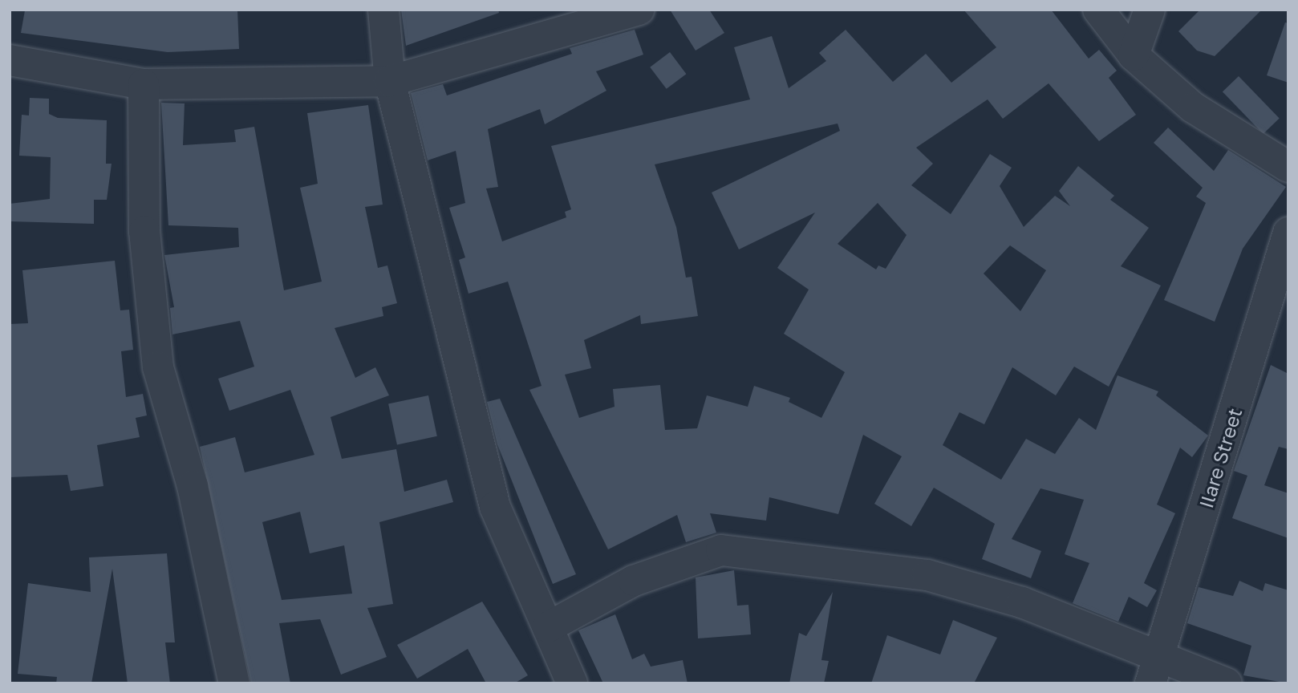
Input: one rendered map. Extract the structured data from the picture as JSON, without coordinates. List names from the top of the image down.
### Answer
{
  "streets": {
    "street": ["Ilare Street"]
  }
}
